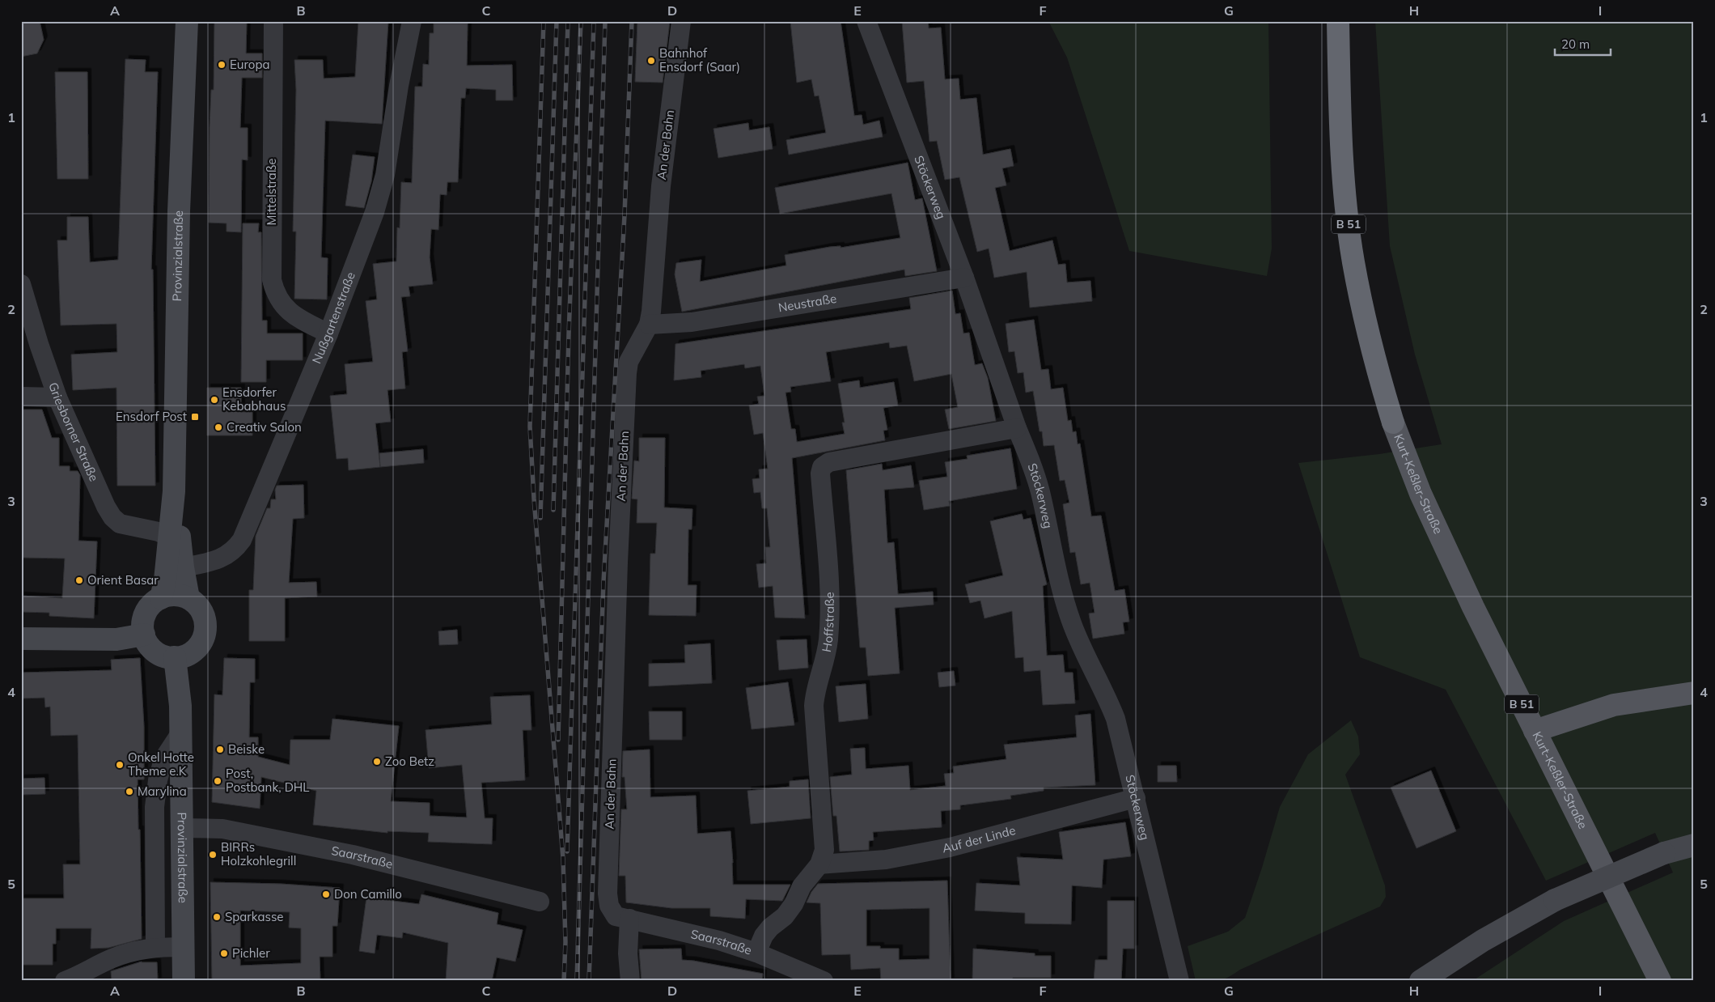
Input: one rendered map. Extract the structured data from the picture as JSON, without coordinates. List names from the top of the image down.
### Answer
{
  "streets": {
    "highway": ["B 51"],
    "main road": ["Provinzialstraße", "Kurt-Keßler-Straße"],
    "street": [
      "An der Bahn",
      "Stöckerweg",
      "Mittelstraße",
      "Neustraße",
      "Nußgartenstraße",
      "Griesborner Straße",
      "Hoffstraße",
      "Auf der Linde",
      "Saarstraße"
    ]
  },
  "crossings": [
    ["An der Bahn", "Neustraße"],
    ["An der Bahn", "Saarstraße"],
    ["Stöckerweg", "Neustraße"],
    ["Stöckerweg", "Hoffstraße"],
    ["Stöckerweg", "Auf der Linde"],
    ["Mittelstraße", "Nußgartenstraße"],
    ["B 51", "Kurt-Keßler-Straße"],
    ["Provinzialstraße", "Nußgartenstraße"],
    ["Provinzialstraße", "Griesborner Straße"],
    ["Provinzialstraße", "Saarstraße"],
    ["Hoffstraße", "Auf der Linde"],
    ["Hoffstraße", "Saarstraße"]
  ],
  "places": {
    "other": [
      "Bahnhof Ensdorf (Saar)",
      "Europa",
      "Ensdorfer Kebabhaus",
      "Creativ Salon",
      "Orient Basar",
      "Beiske",
      "Zoo Betz",
      "Onkel Hotte Theme e.K",
      "Post, Postbank, DHL",
      "Marylina",
      "BIRRs Holzkohlegrill",
      "Don Camillo",
      "Sparkasse",
      "Pichler"
    ],
    "transit": ["Ensdorf Post"]
  },
  "scale_bar": "20 m",
  "grid": {
    "columns": [
      "A",
      "B",
      "C",
      "D",
      "E",
      "F",
      "G",
      "H",
      "I"
    ],
    "rows": [
      "1",
      "2",
      "3",
      "4",
      "5"
    ]
  }
}
